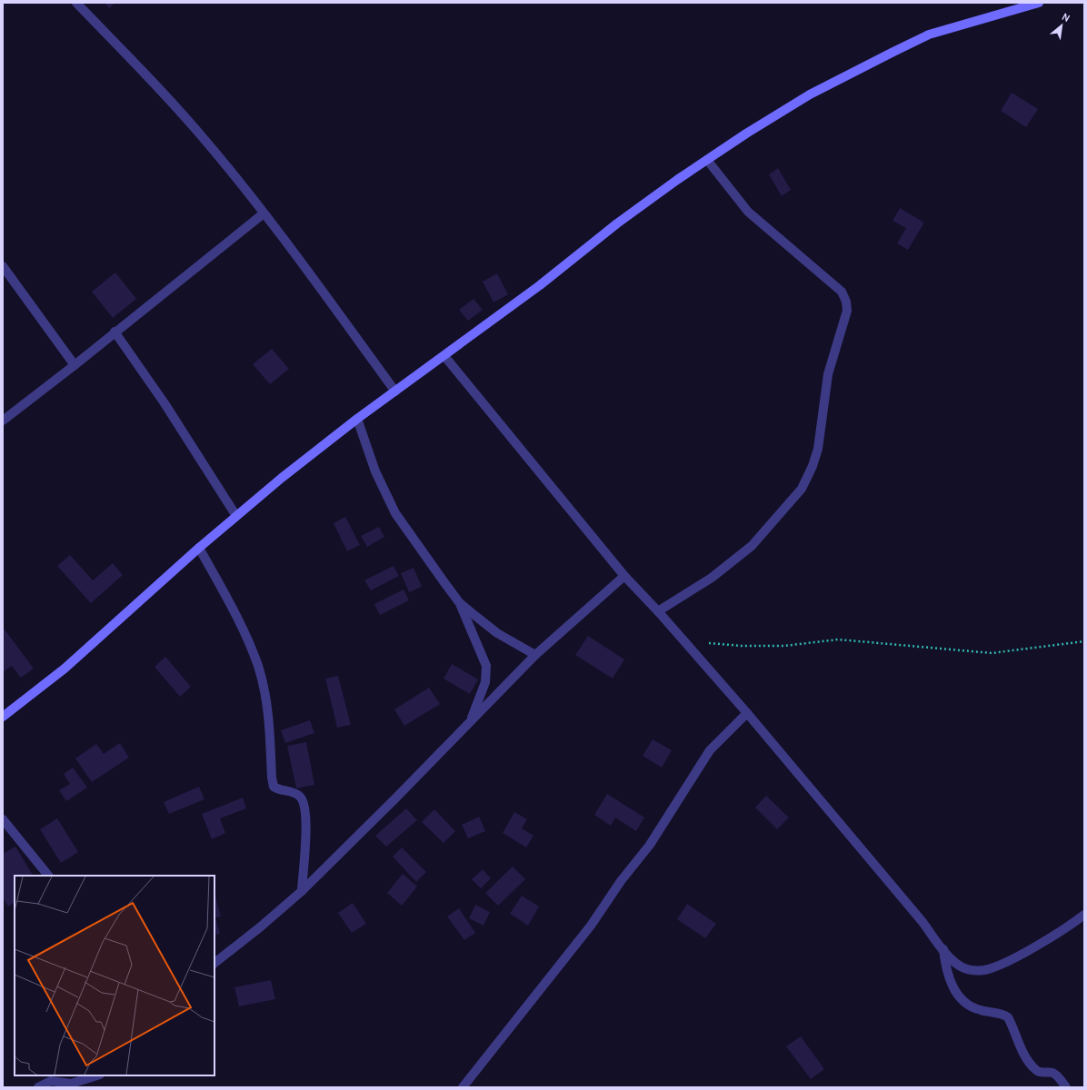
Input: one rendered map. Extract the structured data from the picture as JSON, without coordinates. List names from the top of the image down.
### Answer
{
  "north": "top right"
}
